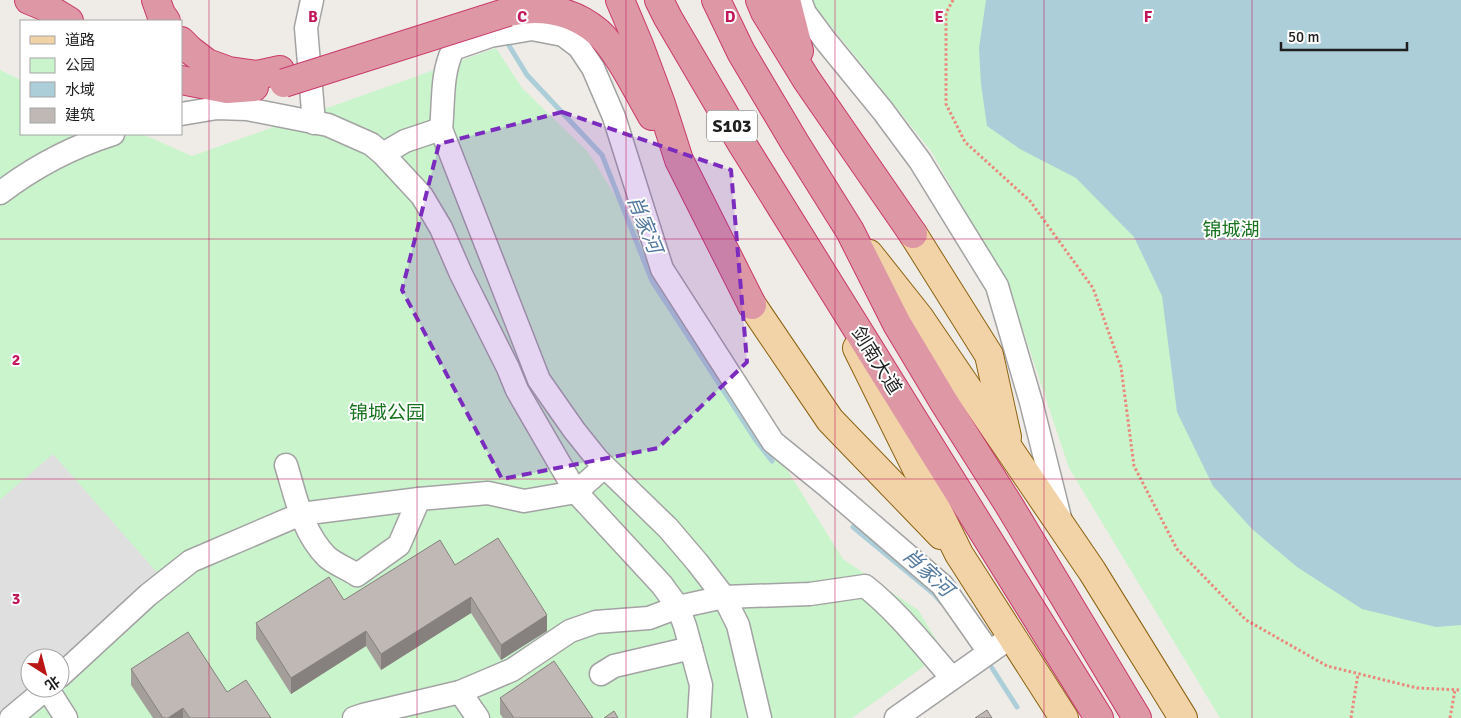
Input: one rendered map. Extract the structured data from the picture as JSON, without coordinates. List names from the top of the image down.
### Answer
{
  "streets": {
    "highway": ["S103", "剑南大道"]
  },
  "water": ["肖家河"],
  "parks": ["锦城湖", "锦城公园"],
  "legend": [
    "道路",
    "公园",
    "水域",
    "建筑"
  ],
  "scale_bar": "50 m",
  "north": "bottom right",
  "grid": {
    "columns": [
      "B",
      "C",
      "D",
      "E",
      "F"
    ],
    "rows": ["2", "3"]
  }
}
